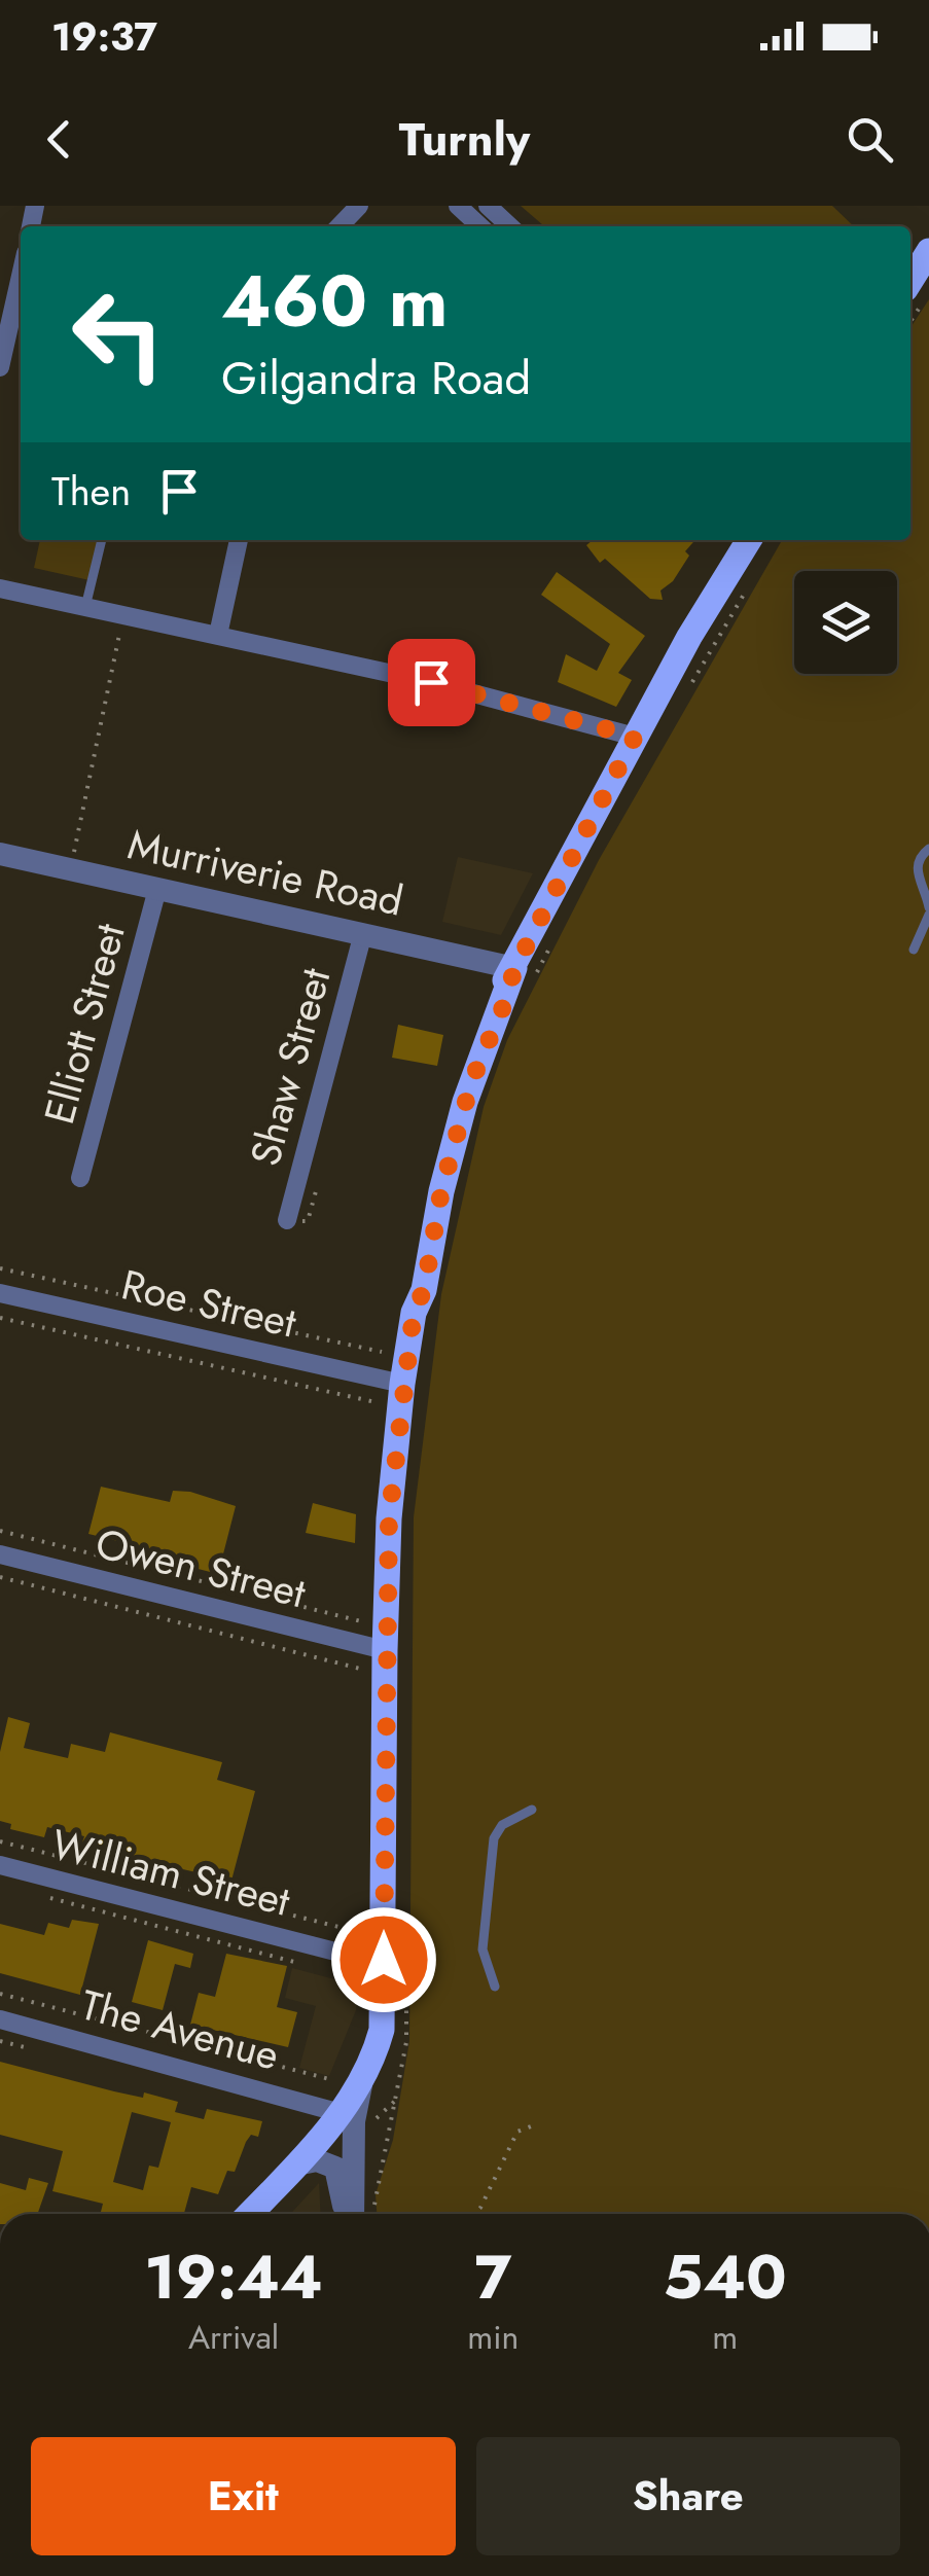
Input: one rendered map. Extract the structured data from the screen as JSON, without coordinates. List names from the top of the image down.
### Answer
{
  "streets": {
    "street": [
      "Murriverie Road",
      "Elliott Street",
      "Shaw Street",
      "Roe Street",
      "Owen Street",
      "William Street",
      "The Avenue"
    ]
  },
  "crossings": [
    ["Murriverie Road", "Elliott Street"],
    ["Murriverie Road", "Shaw Street"]
  ],
  "page": {
    "status": "19:37",
    "header": "Turnly",
    "turn": ["460 m", "Gilgandra Road"],
    "then": "Then",
    "eta": [
      "19:44",
      "Arrival",
      "7",
      "min",
      "540",
      "m"
    ],
    "buttons": ["Exit", "Share"]
  }
}
